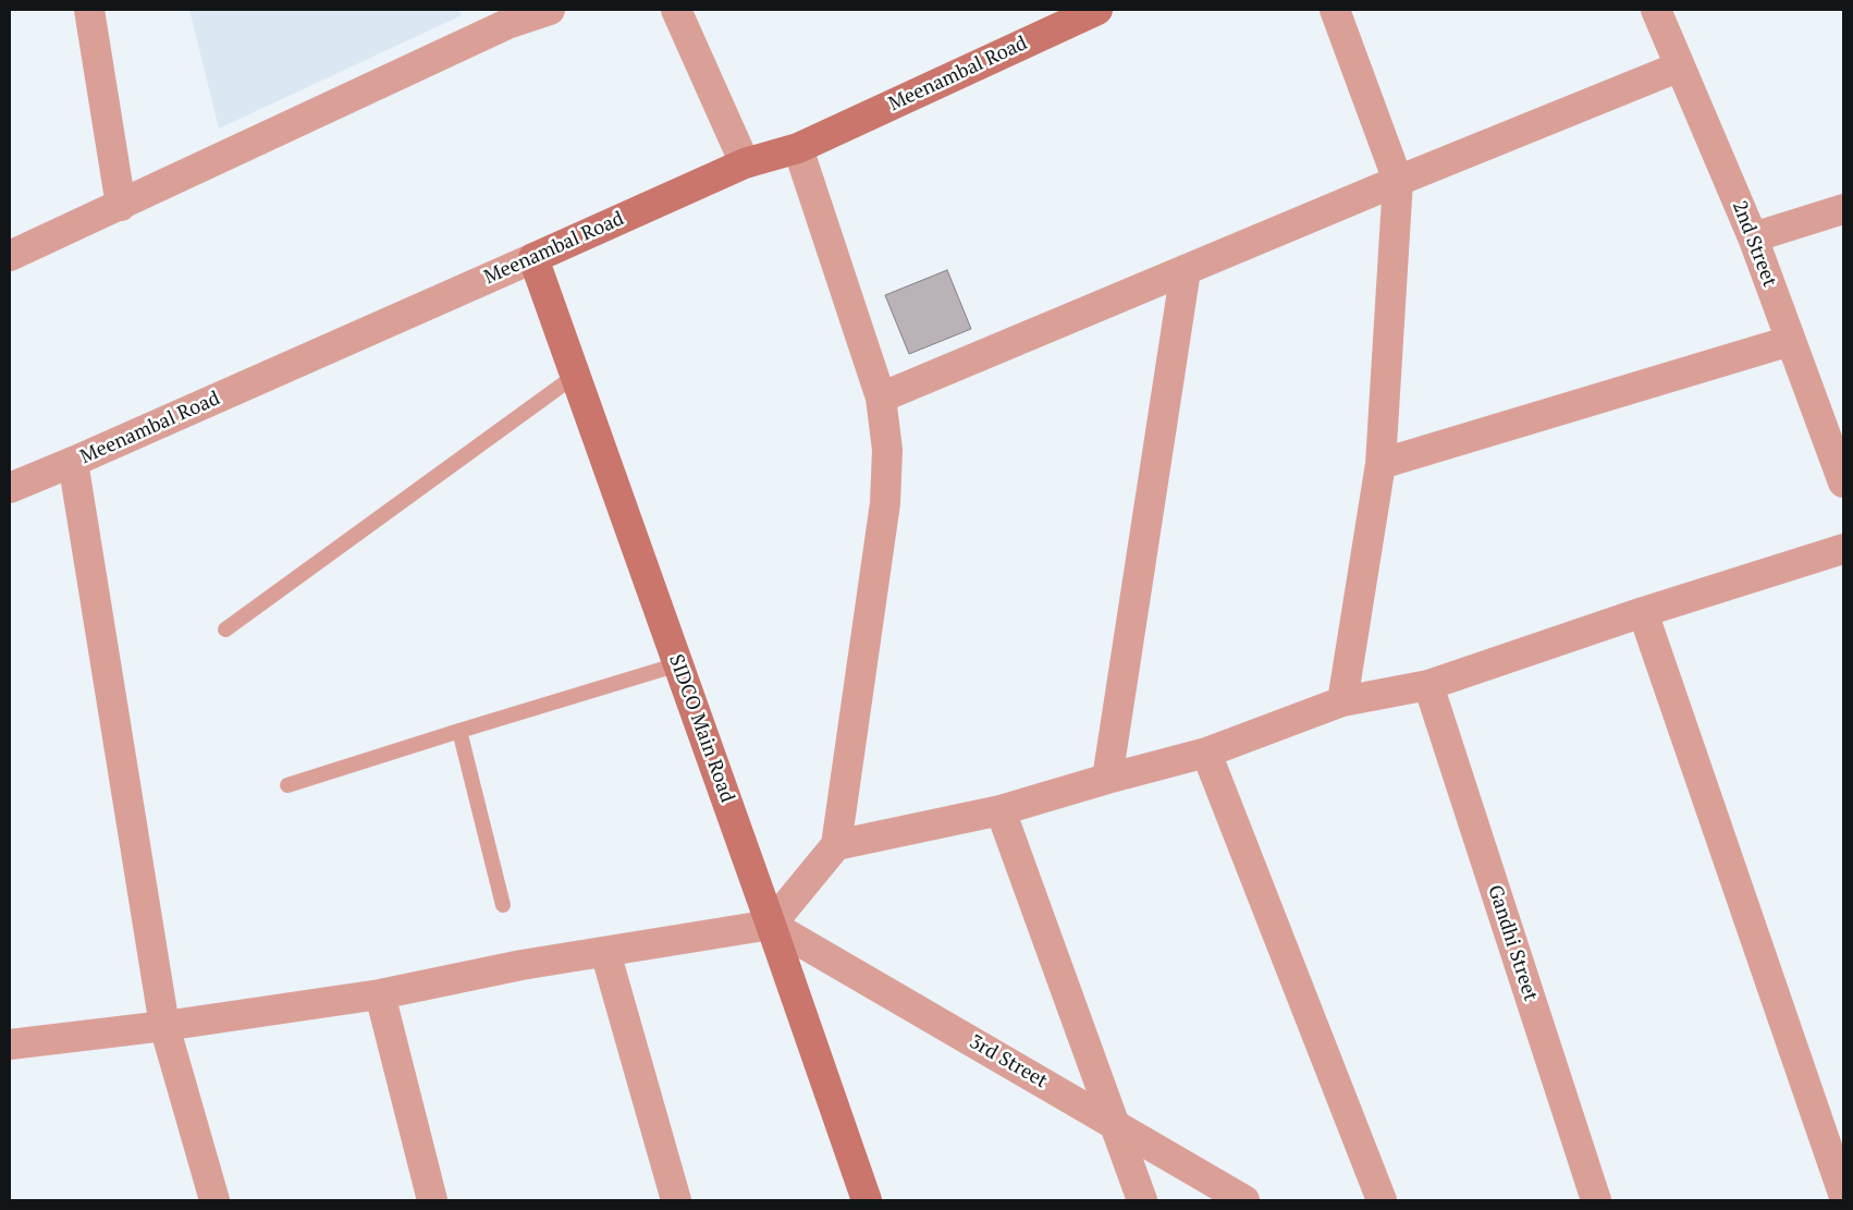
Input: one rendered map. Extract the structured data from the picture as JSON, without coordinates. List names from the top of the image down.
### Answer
{
  "streets": {
    "main road": ["Meenambal Road", "SIDCO Main Road"],
    "street": ["2nd Street", "Gandhi Street", "3rd Street"]
  },
  "crossings": [
    ["Meenambal Road", "SIDCO Main Road"],
    ["SIDCO Main Road", "3rd Street"]
  ]
}
